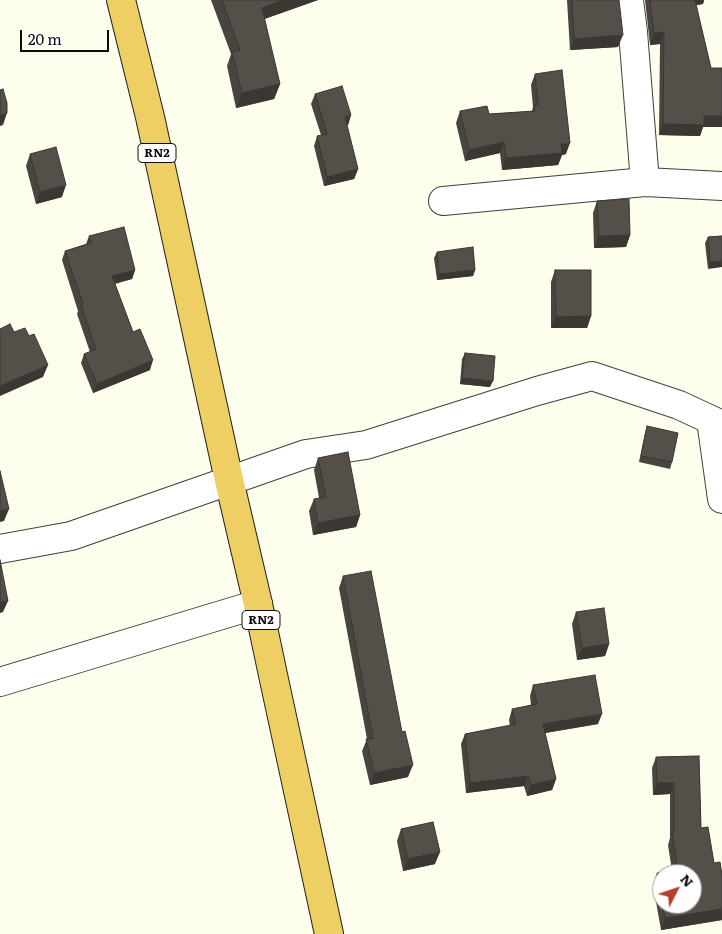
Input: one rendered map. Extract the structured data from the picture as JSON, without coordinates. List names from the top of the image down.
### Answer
{
  "streets": {
    "highway": ["RN2"]
  },
  "scale_bar": "20 m",
  "north": "top right"
}
